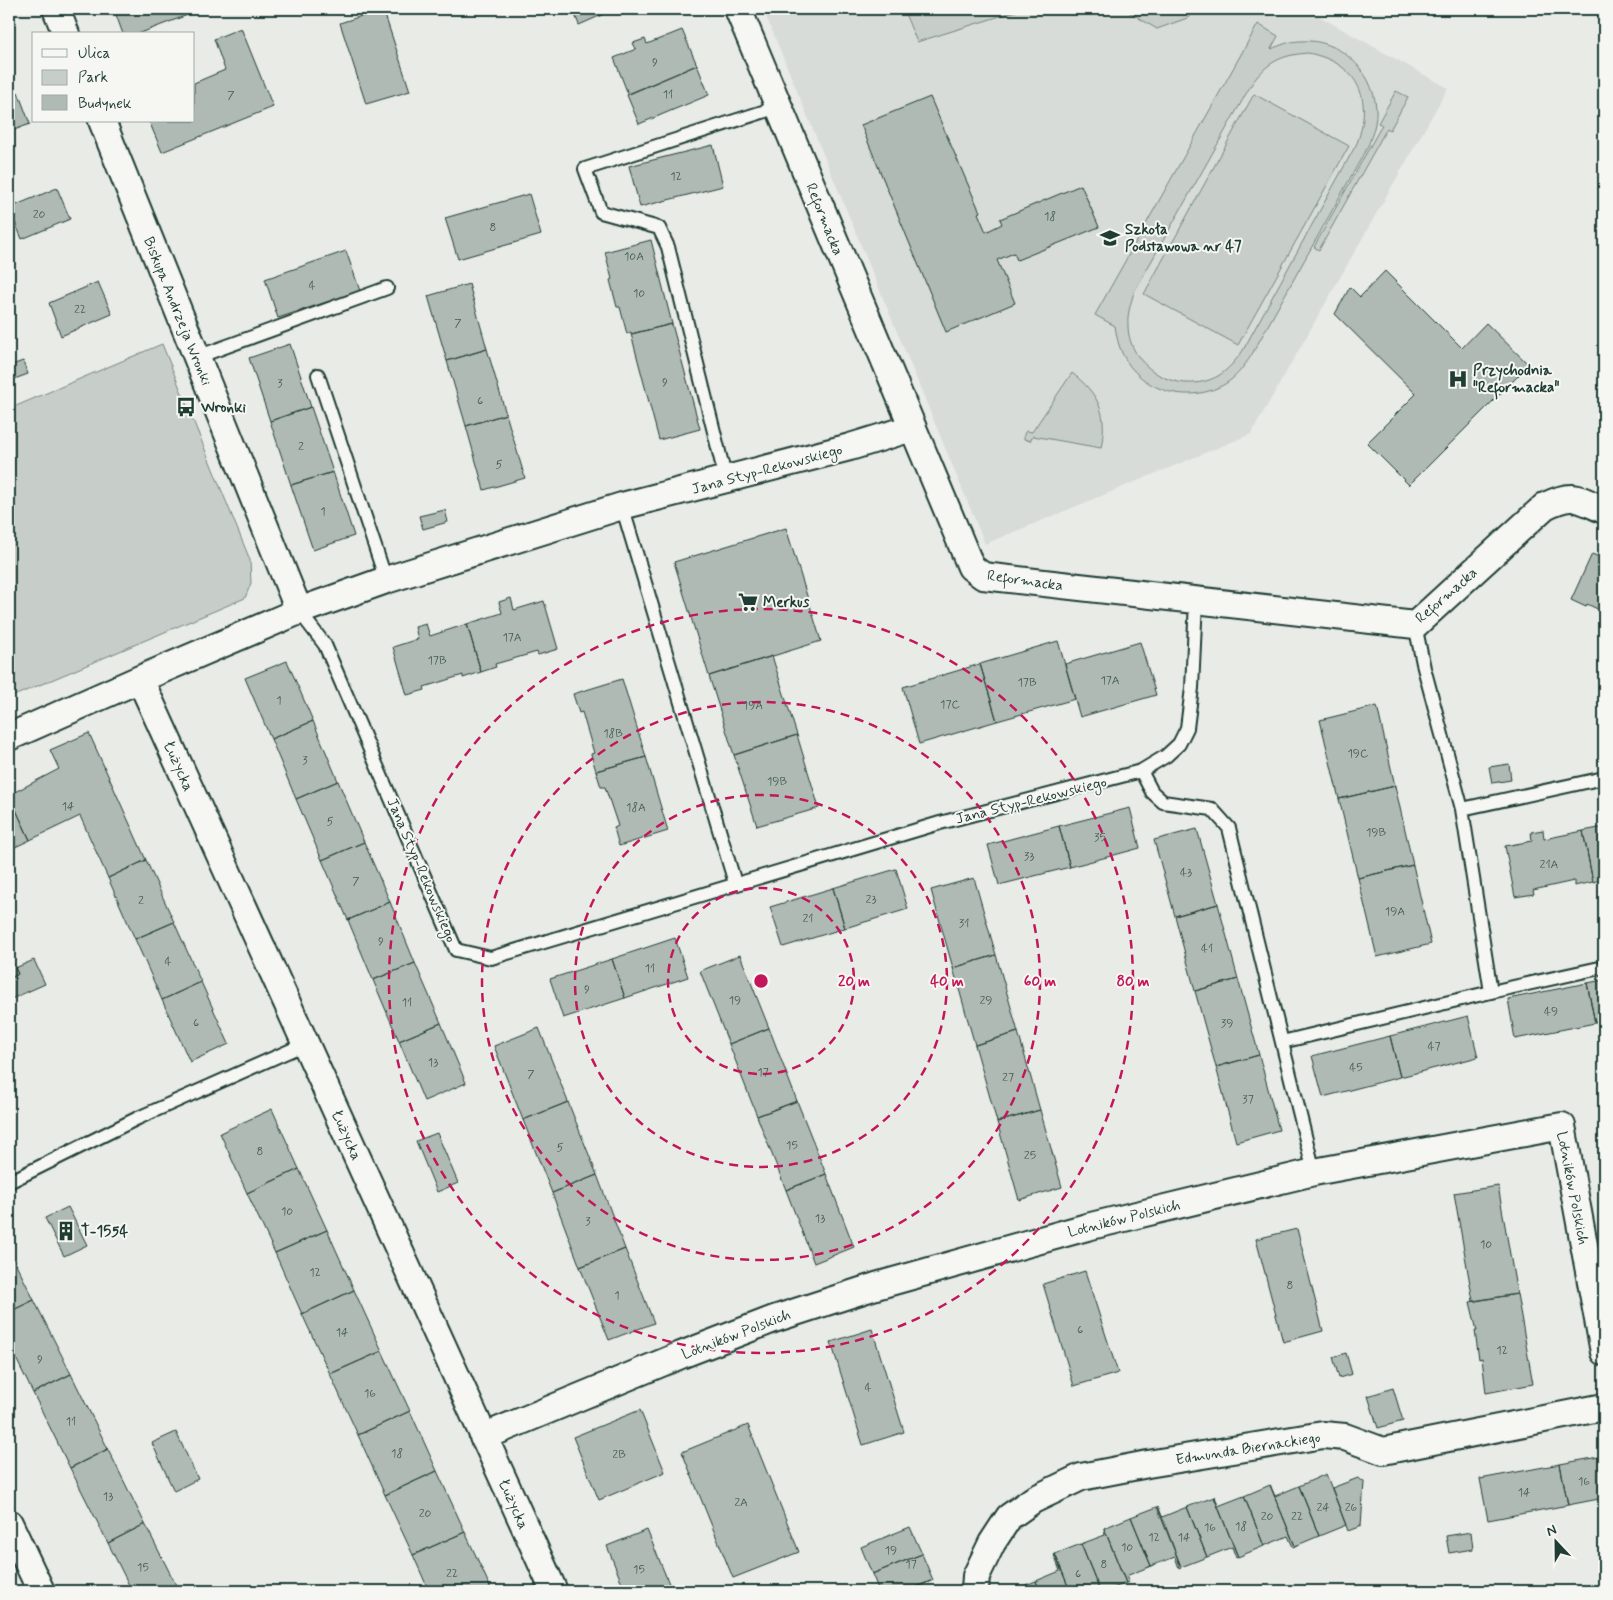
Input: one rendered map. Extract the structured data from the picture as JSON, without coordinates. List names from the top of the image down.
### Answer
{
  "streets": {
    "street": [
      "Reformacka",
      "Biskupa Andrzeja Wronki",
      "Jana Styp-Rekowskiego",
      "Łużycka",
      "Lotników Polskich",
      "Edmunda Biernackiego"
    ]
  },
  "crossings": [
    ["Reformacka", "Jana Styp-Rekowskiego"],
    ["Biskupa Andrzeja Wronki", "Jana Styp-Rekowskiego"],
    ["Jana Styp-Rekowskiego", "Łużycka"],
    ["Łużycka", "Lotników Polskich"]
  ],
  "places": {
    "school or university": ["Szkoła Podstawowa nr 47"],
    "hospital": ["Przychodnia \"Reformacka\""],
    "bus stop": ["Wronki"],
    "supermarket": ["Merkus"],
    "building": ["T-1554"]
  },
  "house_numbers": [
    "9",
    "11",
    "7",
    "12",
    "20",
    "18",
    "8",
    "10A",
    "4",
    "10",
    "22",
    "7",
    "9",
    "3",
    "6",
    "2",
    "5",
    "1",
    "17A",
    "17B",
    "17A",
    "17B",
    "1",
    "17C",
    "19A",
    "18B",
    "19C",
    "3",
    "19B",
    "14",
    "18A",
    "5",
    "19B",
    "35",
    "33",
    "21A",
    "43",
    "7",
    "23",
    "2",
    "19A",
    "21",
    "31",
    "9",
    "41",
    "4",
    "11",
    "9",
    "19",
    "29",
    "11",
    "49",
    "6",
    "39",
    "47",
    "13",
    "45",
    "17",
    "7",
    "27",
    "37",
    "15",
    "5",
    "8",
    "25",
    "10",
    "13",
    "3",
    "10",
    "12",
    "8",
    "1",
    "6",
    "14",
    "12",
    "9",
    "4",
    "16",
    "11",
    "18",
    "2B",
    "16",
    "14",
    "13",
    "2A",
    "24",
    "26",
    "20",
    "20",
    "22",
    "18",
    "16",
    "12",
    "14",
    "10",
    "19",
    "17",
    "8",
    "15",
    "15",
    "22",
    "6"
  ],
  "legend": ["Ulica", "Park", "Budynek"],
  "north": "top",
  "rings": [
    "20 m",
    "40 m",
    "60 m",
    "80 m"
  ]
}
